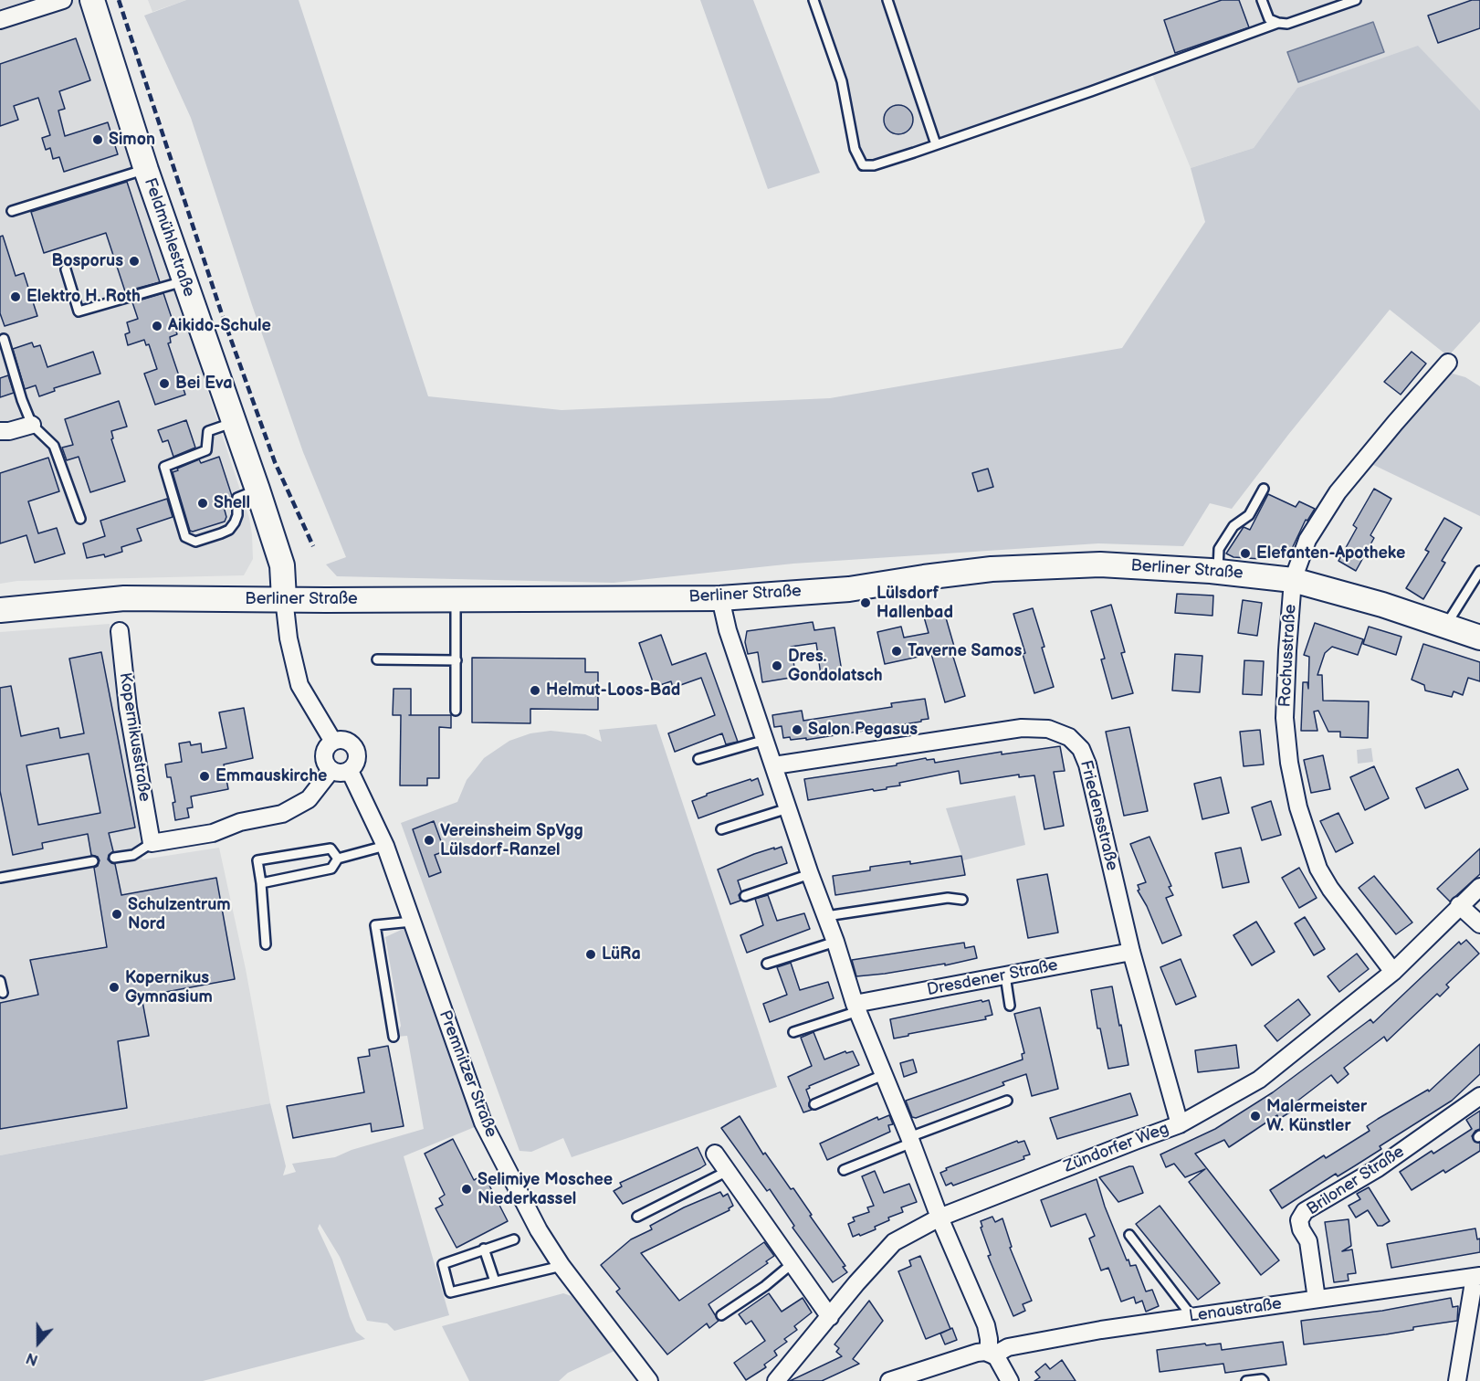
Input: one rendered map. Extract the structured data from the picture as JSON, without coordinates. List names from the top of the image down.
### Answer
{
  "streets": {
    "street": [
      "Feldmühlestraße",
      "Berliner Straße",
      "Rochusstraße",
      "Kopernikusstraße",
      "Friedensstraße",
      "Dresdener Straße",
      "Premnitzer Straße",
      "Zündorfer Weg",
      "Briloner Straße",
      "Lenaustraße"
    ]
  },
  "crossings": [
    ["Feldmühlestraße", "Berliner Straße"],
    ["Berliner Straße", "Rochusstraße"],
    ["Rochusstraße", "Zündorfer Weg"],
    ["Friedensstraße", "Dresdener Straße"],
    ["Friedensstraße", "Zündorfer Weg"],
    ["Briloner Straße", "Lenaustraße"]
  ],
  "places": [
    "Simon",
    "Bosporus",
    "Elektro H. Roth",
    "Aikido-Schule",
    "Bei Eva",
    "Shell",
    "Elefanten-Apotheke",
    "Lülsdorf Hallenbad",
    "Taverne Samos",
    "Dres. Gondolatsch",
    "Helmut-Loos-Bad",
    "Salon Pegasus",
    "Emmauskirche",
    "Vereinsheim SpVgg Lülsdorf-Ranzel",
    "Schulzentrum Nord",
    "LüRa",
    "Kopernikus Gymnasium",
    "Malermeister W. Künstler",
    "Selimiye Moschee Niederkassel"
  ],
  "north": "bottom"
}
